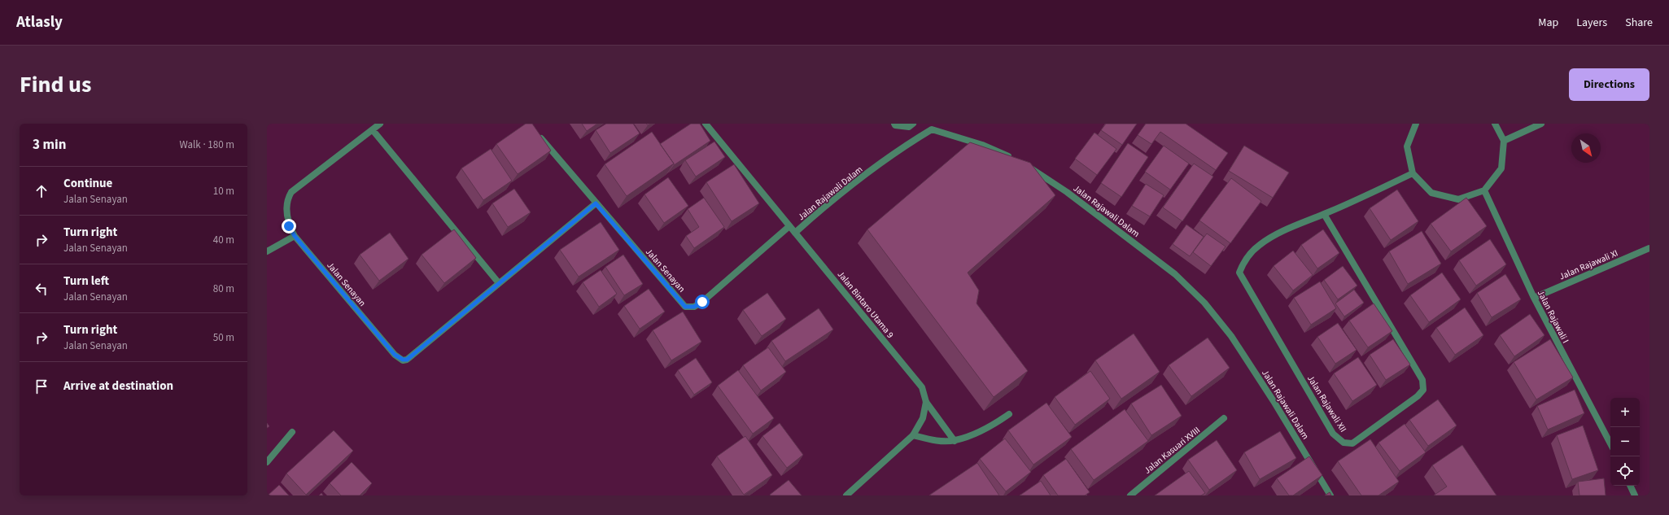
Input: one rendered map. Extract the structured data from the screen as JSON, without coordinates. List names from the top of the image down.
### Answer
{
  "streets": {
    "street": [
      "Jalan Rajawali Dalam",
      "Jalan Rajawali XI",
      "Jalan Senayan",
      "Jalan Bintaro Utama 9",
      "Jalan Rajawali I",
      "Jalan Rajawali XII",
      "Jalan Kasuari XVIII"
    ]
  },
  "crossings": [
    ["Jalan Rajawali Dalam", "Jalan Bintaro Utama 9"],
    ["Jalan Rajawali XI", "Jalan Rajawali I"],
    ["Jalan Senayan", "Jalan Bintaro Utama 9"]
  ],
  "north": "bottom right",
  "page": {
    "header": "Atlasly",
    "nav": ["Map", "Layers", "Share"],
    "title": "Find us",
    "buttons": "Directions",
    "heading": ["3 min", "Walk · 180 m"],
    "list": [
      ["Continue", "Jalan Senayan", "10 m"],
      ["Turn right", "Jalan Senayan", "40 m"],
      ["Turn left", "Jalan Senayan", "80 m"],
      ["Turn right", "Jalan Senayan", "50 m"],
      "Arrive at destination"
    ],
    "map_buttons": ["+", "−"]
  }
}
